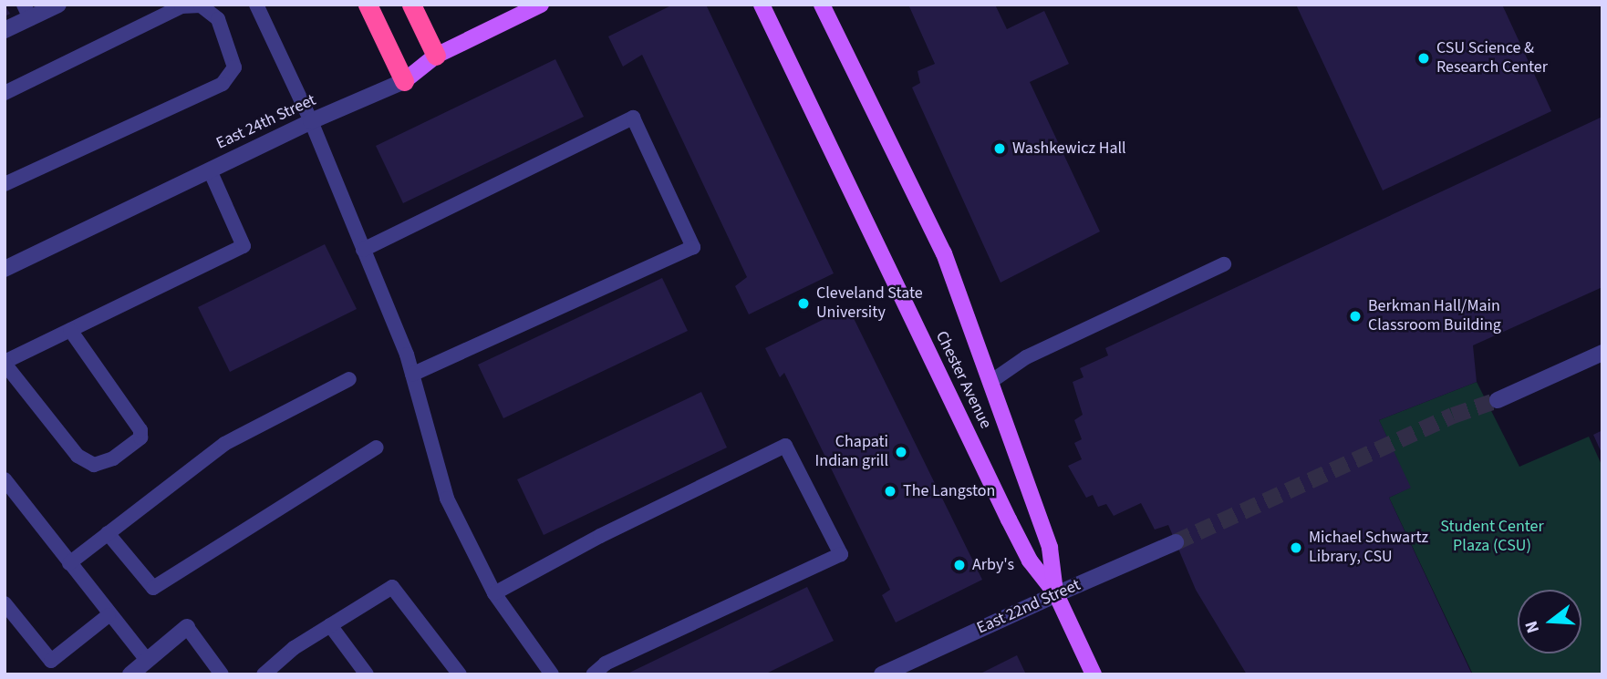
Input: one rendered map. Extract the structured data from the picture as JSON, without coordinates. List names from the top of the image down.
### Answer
{
  "streets": {
    "main road": ["East 24th Street", "Chester Avenue"],
    "street": ["East 22nd Street"]
  },
  "crossings": [
    ["Chester Avenue", "East 22nd Street"]
  ],
  "parks": ["Student Center Plaza (CSU)"],
  "places": [
    "CSU Science & Research Center",
    "Washkewicz Hall",
    "Cleveland State University",
    "Berkman Hall/Main Classroom Building",
    "Chapati Indian grill",
    "The Langston",
    "Michael Schwartz Library, CSU",
    "Arby's"
  ],
  "north": "left"
}
